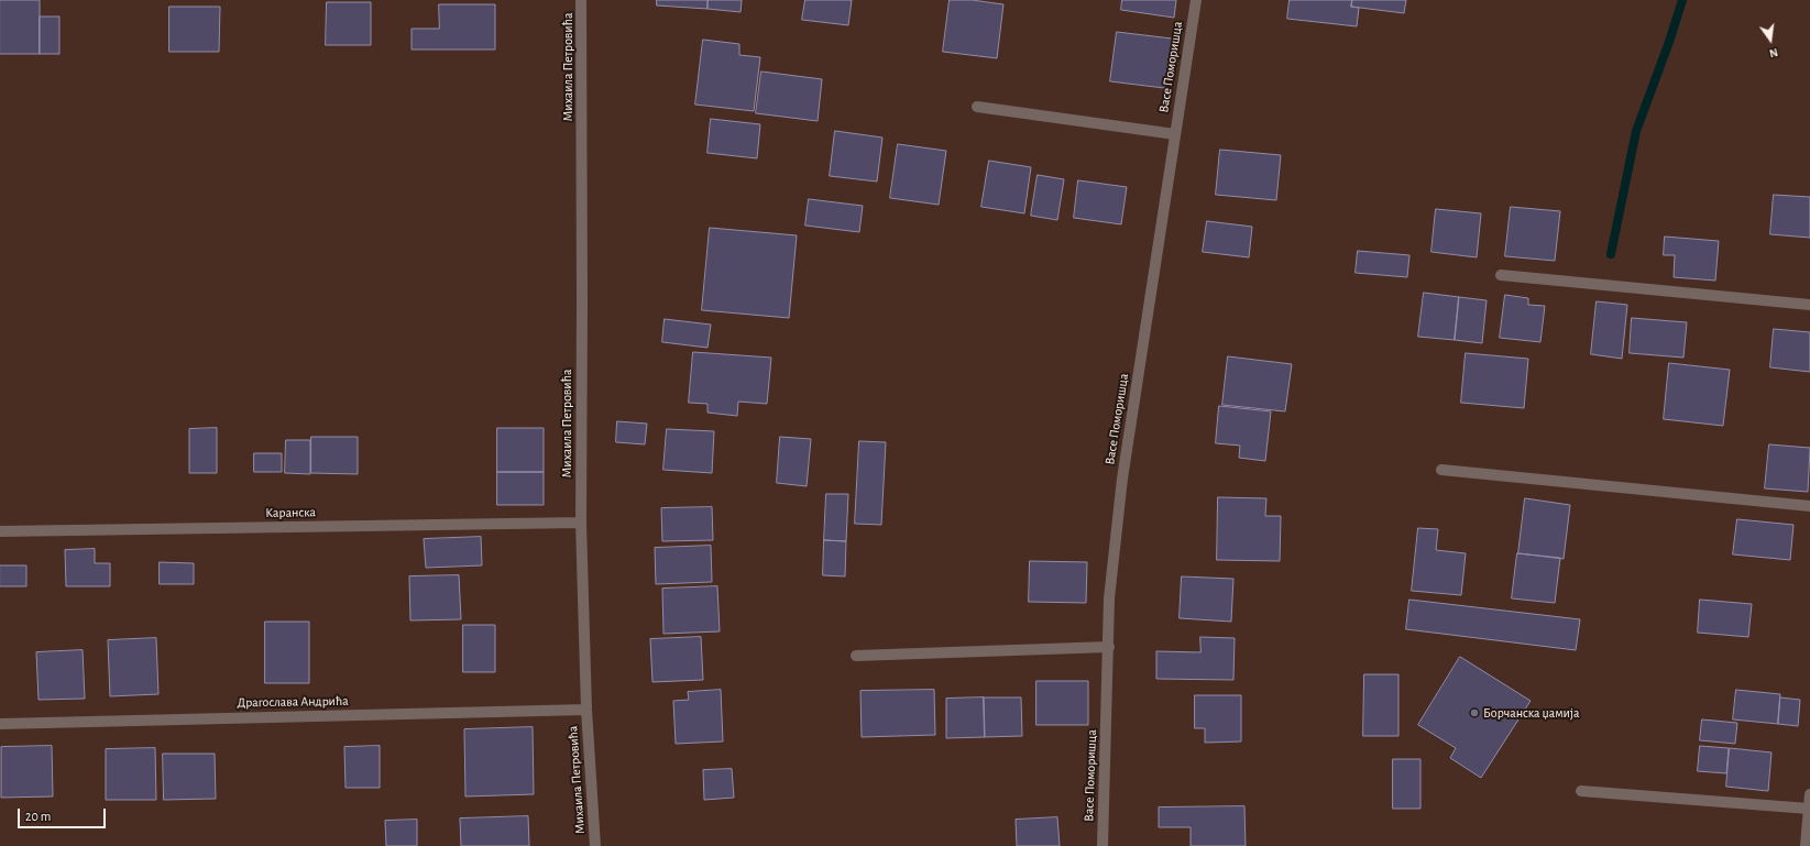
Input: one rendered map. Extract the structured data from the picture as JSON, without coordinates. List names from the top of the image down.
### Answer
{
  "streets": {
    "street": [
      "Михаила Петровића",
      "Васе Поморишца",
      "Каранска",
      "Драгослава Андрића"
    ]
  },
  "crossings": [
    ["Михаила Петровића", "Каранска"],
    ["Михаила Петровића", "Драгослава Андрића"]
  ],
  "places": ["Борчанска џамија"],
  "scale_bar": "20 m",
  "north": "bottom"
}
